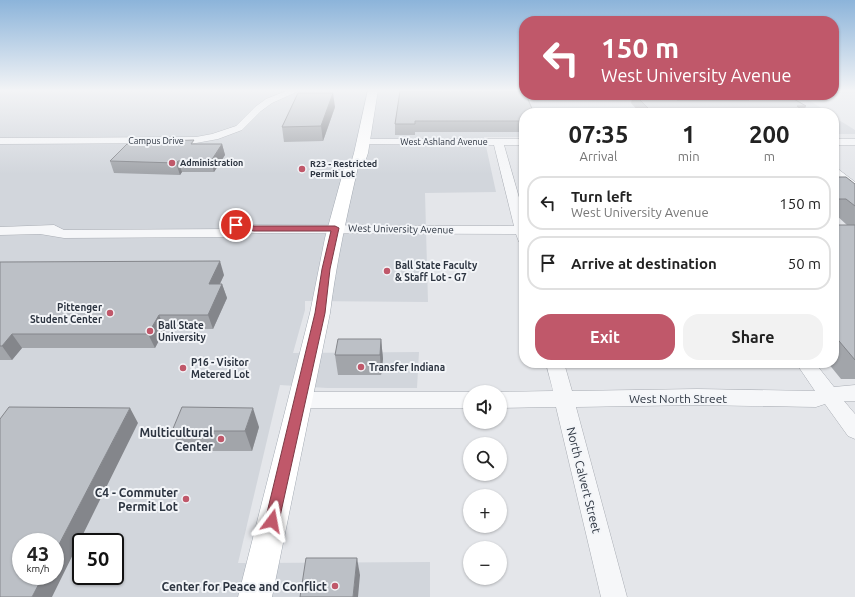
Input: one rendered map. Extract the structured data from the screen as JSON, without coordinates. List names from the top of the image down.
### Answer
{
  "streets": {
    "street": [
      "Campus Drive",
      "West Ashland Avenue",
      "West University Avenue",
      "West North Street",
      "North Calvert Street"
    ]
  },
  "crossings": [
    ["West North Street", "North Calvert Street"]
  ],
  "places": [
    "Administration",
    "R23 - Restricted Permit Lot",
    "Ball State Faculty & Staff Lot - G7",
    "Pittenger Student Center",
    "Ball State University",
    "Transfer Indiana",
    "P16 - Visitor Metered Lot",
    "Multicultural Center",
    "C4 - Commuter Permit Lot",
    "Center for Peace and Conflict"
  ],
  "page": {
    "turn": ["150 m", "West University Avenue"],
    "eta": [
      "07:35",
      "Arrival",
      "1",
      "min",
      "200",
      "m"
    ],
    "list": [
      {
        "name": "Turn left",
        "note": "West University Avenue",
        "value": "150 m"
      },
      {
        "name": "Arrive at destination",
        "value": "50 m"
      }
    ],
    "buttons": ["Exit", "Share"],
    "map_buttons": ["+", "−"],
    "speed": "43 km/h",
    "limit": "50"
  }
}
